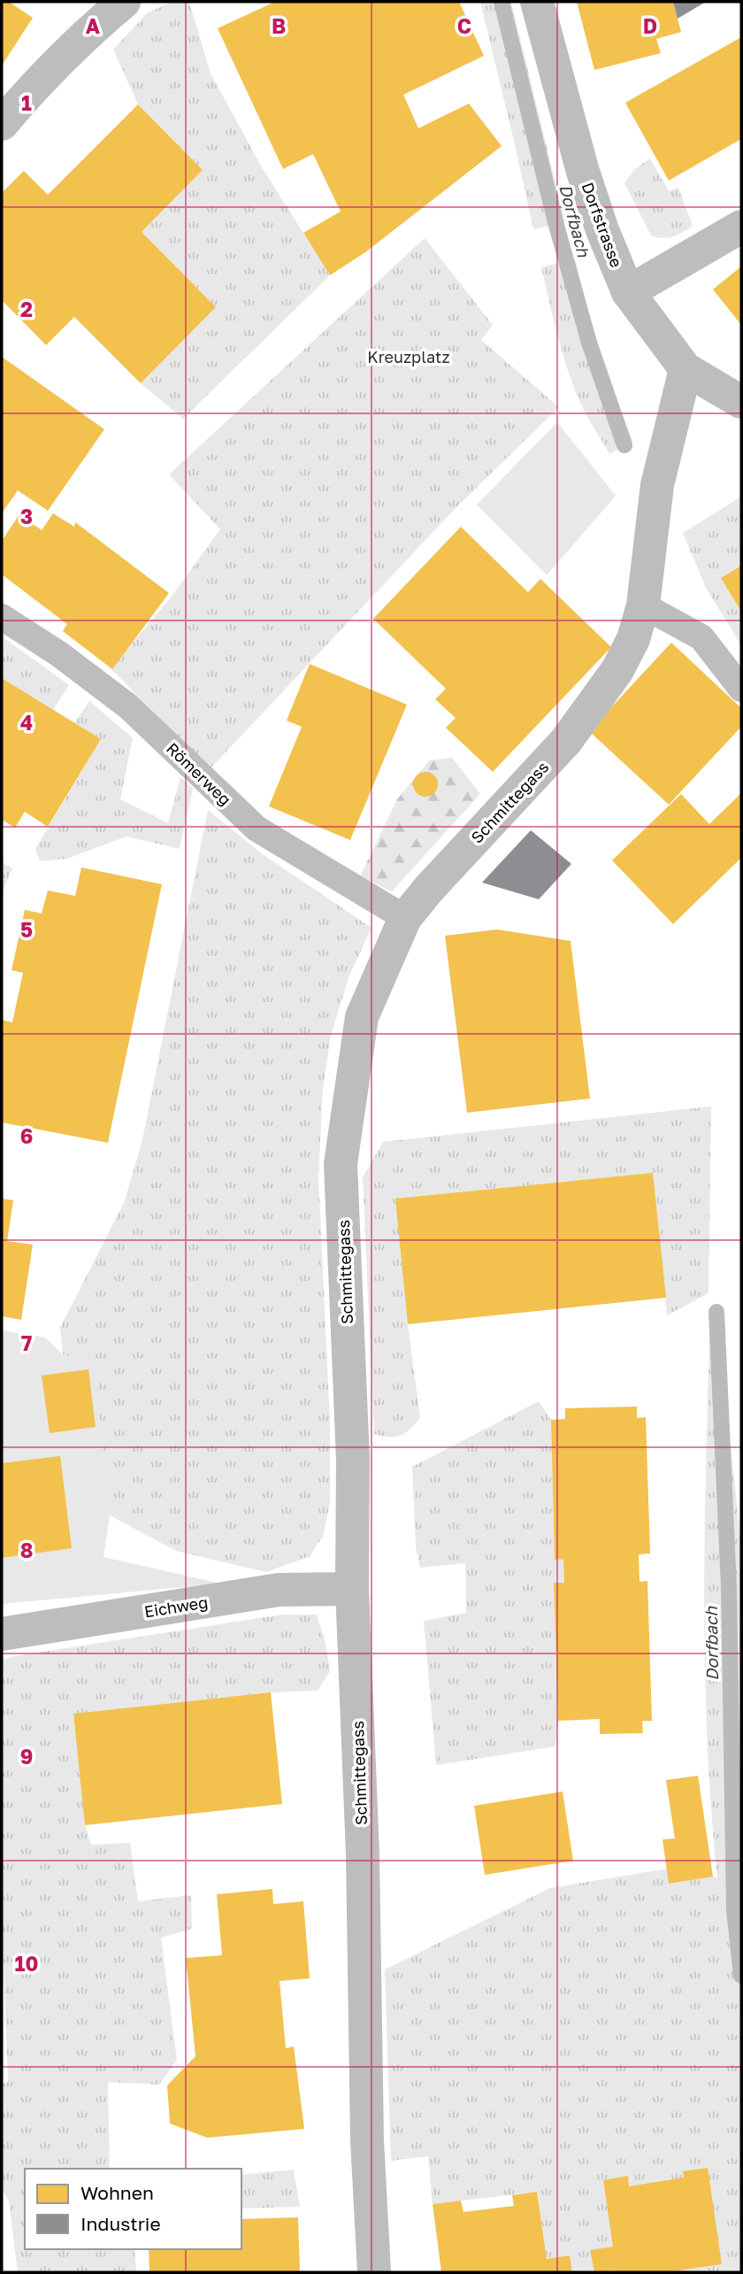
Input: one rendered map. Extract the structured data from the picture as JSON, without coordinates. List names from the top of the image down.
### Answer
{
  "streets": {
    "street": ["Dorfstrasse", "Schmittegass", "Eichweg"],
    "lane": ["Römerweg"]
  },
  "crossings": [
    ["Dorfstrasse", "Schmittegass"],
    ["Römerweg", "Schmittegass"],
    ["Schmittegass", "Eichweg"]
  ],
  "water": ["Dorfbach"],
  "parks": ["Kreuzplatz"],
  "legend": ["Wohnen", "Industrie"],
  "grid": {
    "columns": [
      "A",
      "B",
      "C",
      "D"
    ],
    "rows": [
      "1",
      "2",
      "3",
      "4",
      "5",
      "6",
      "7",
      "8",
      "9",
      "10"
    ]
  }
}
